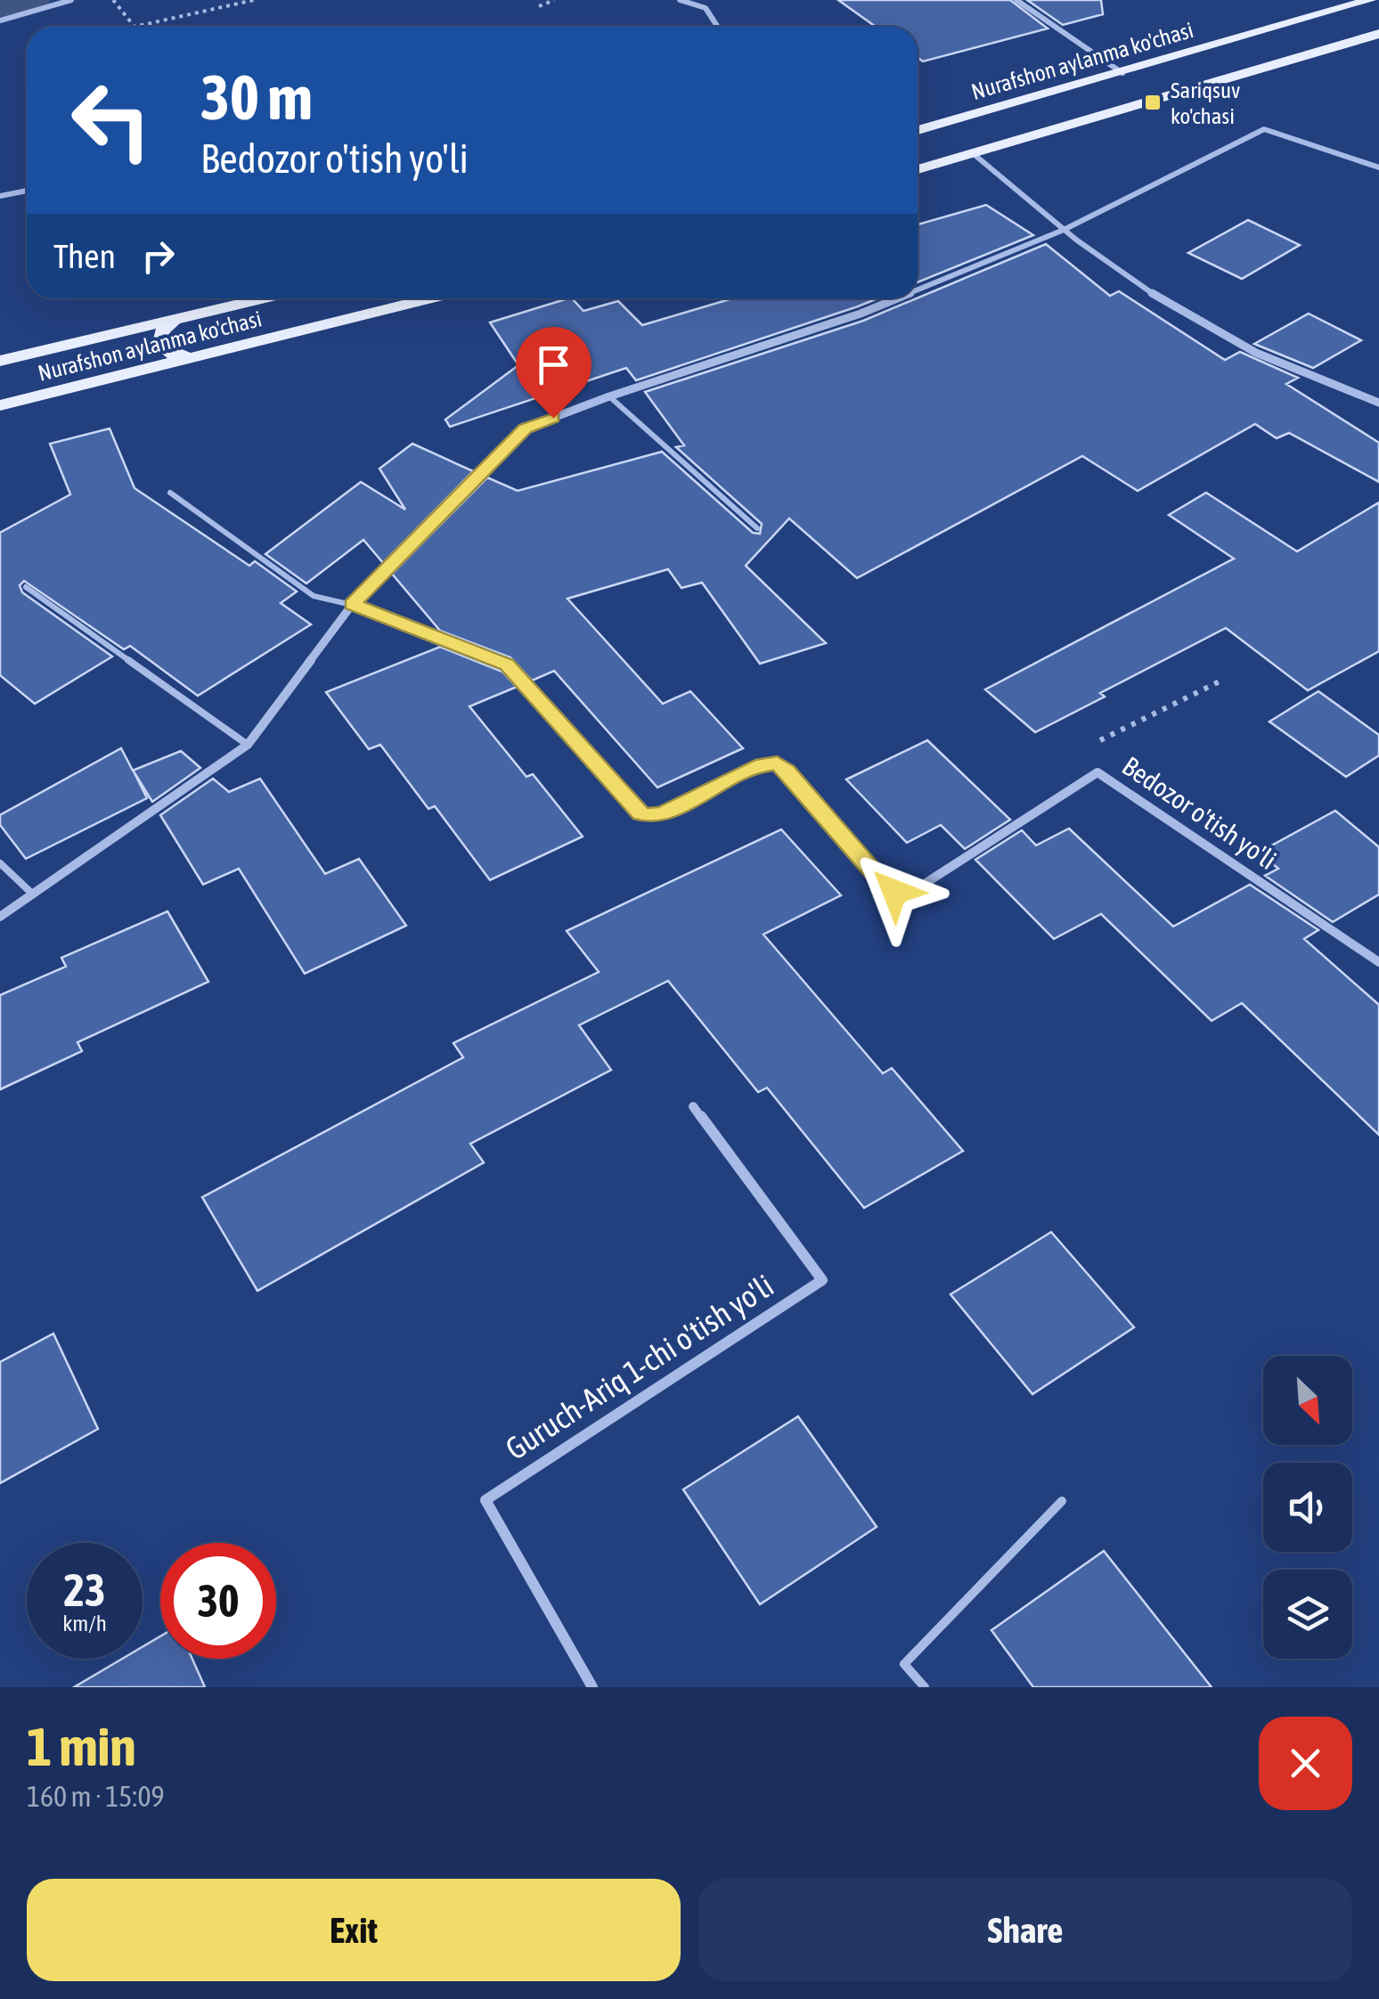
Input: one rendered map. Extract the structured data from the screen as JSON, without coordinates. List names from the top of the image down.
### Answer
{
  "streets": {
    "main road": ["Nurafshon aylanma ko'chasi"],
    "street": ["Bedozor o'tish yo'li", "Guruch-Ariq 1-chi o'tish yo'li"]
  },
  "places": {
    "transit": ["Sariqsuv ko'chasi"]
  },
  "north": "bottom right",
  "page": {
    "turn": ["30 m", "Bedozor o'tish yo'li"],
    "then": "Then",
    "speed": "23 km/h",
    "limit": "30",
    "heading": ["1 min", "160 m · 15:09"],
    "buttons": ["Exit", "Share"]
  }
}
